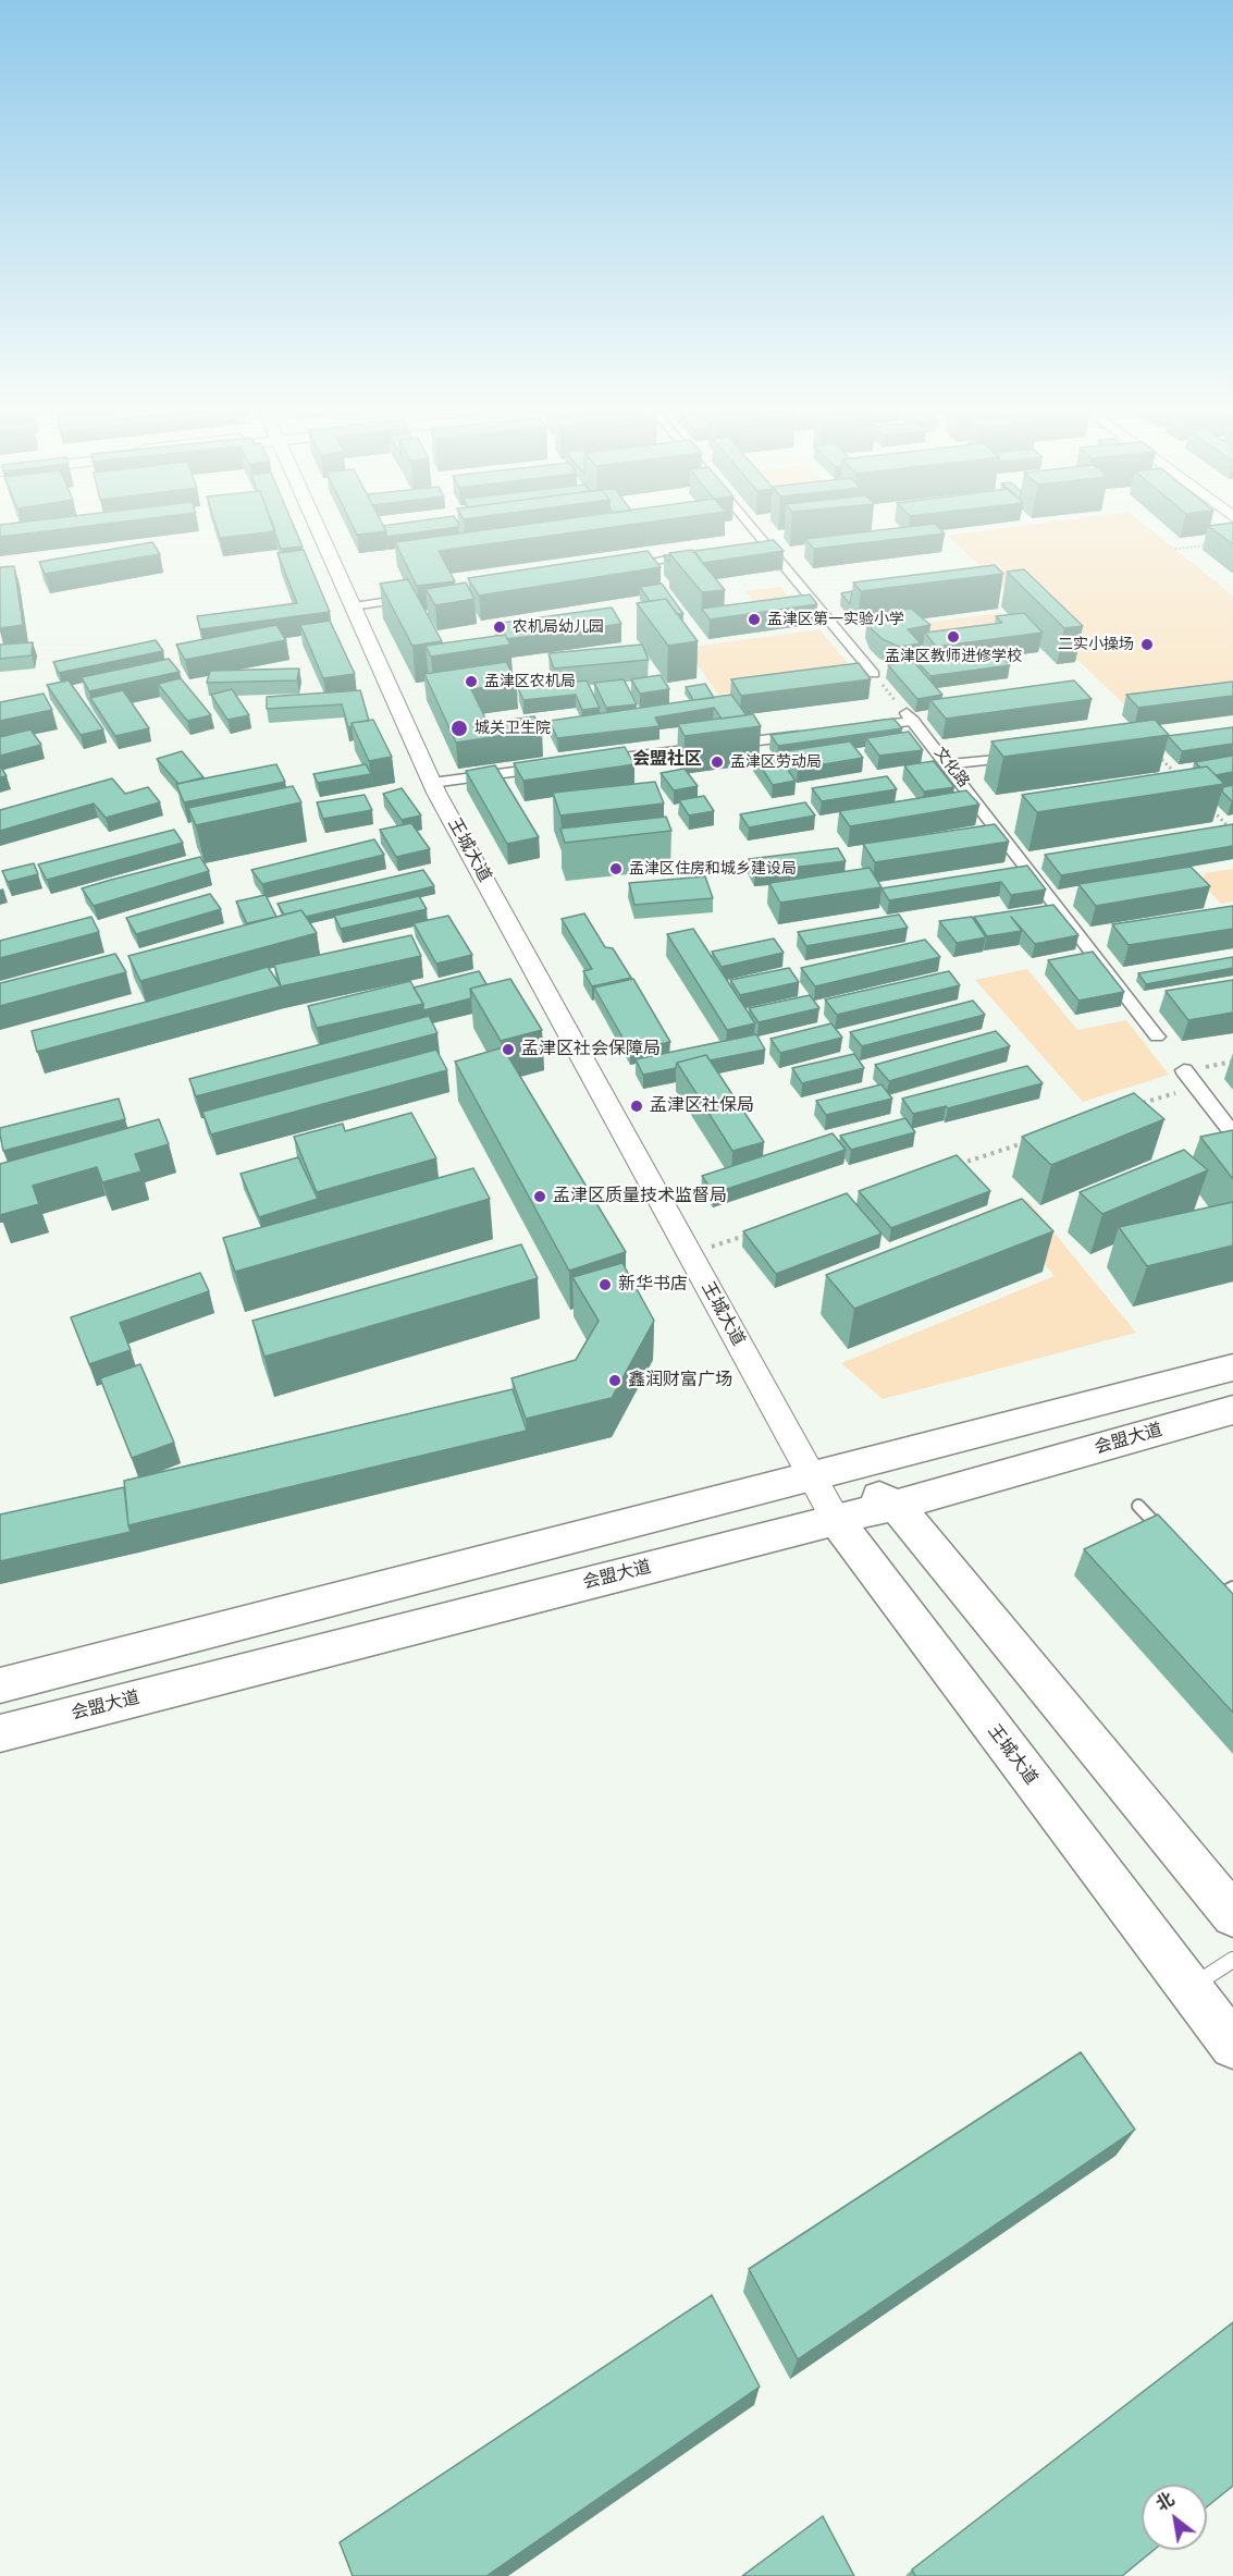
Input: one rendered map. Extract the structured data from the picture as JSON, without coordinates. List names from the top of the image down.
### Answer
{
  "streets": {
    "main road": ["王城大道", "会盟大道"],
    "street": ["文化路"]
  },
  "crossings": [
    ["王城大道", "会盟大道"]
  ],
  "districts": ["会盟社区"],
  "places": [
    "孟津区第一实验小学",
    "农机局幼儿园",
    "孟津区教师进修学校",
    "二实小操场",
    "孟津区农机局",
    "城关卫生院",
    "孟津区劳动局",
    "孟津区住房和城乡建设局",
    "孟津区社会保障局",
    "孟津区社保局",
    "孟津区质量技术监督局",
    "新华书店",
    "鑫润财富广场"
  ],
  "north": "top left"
}
